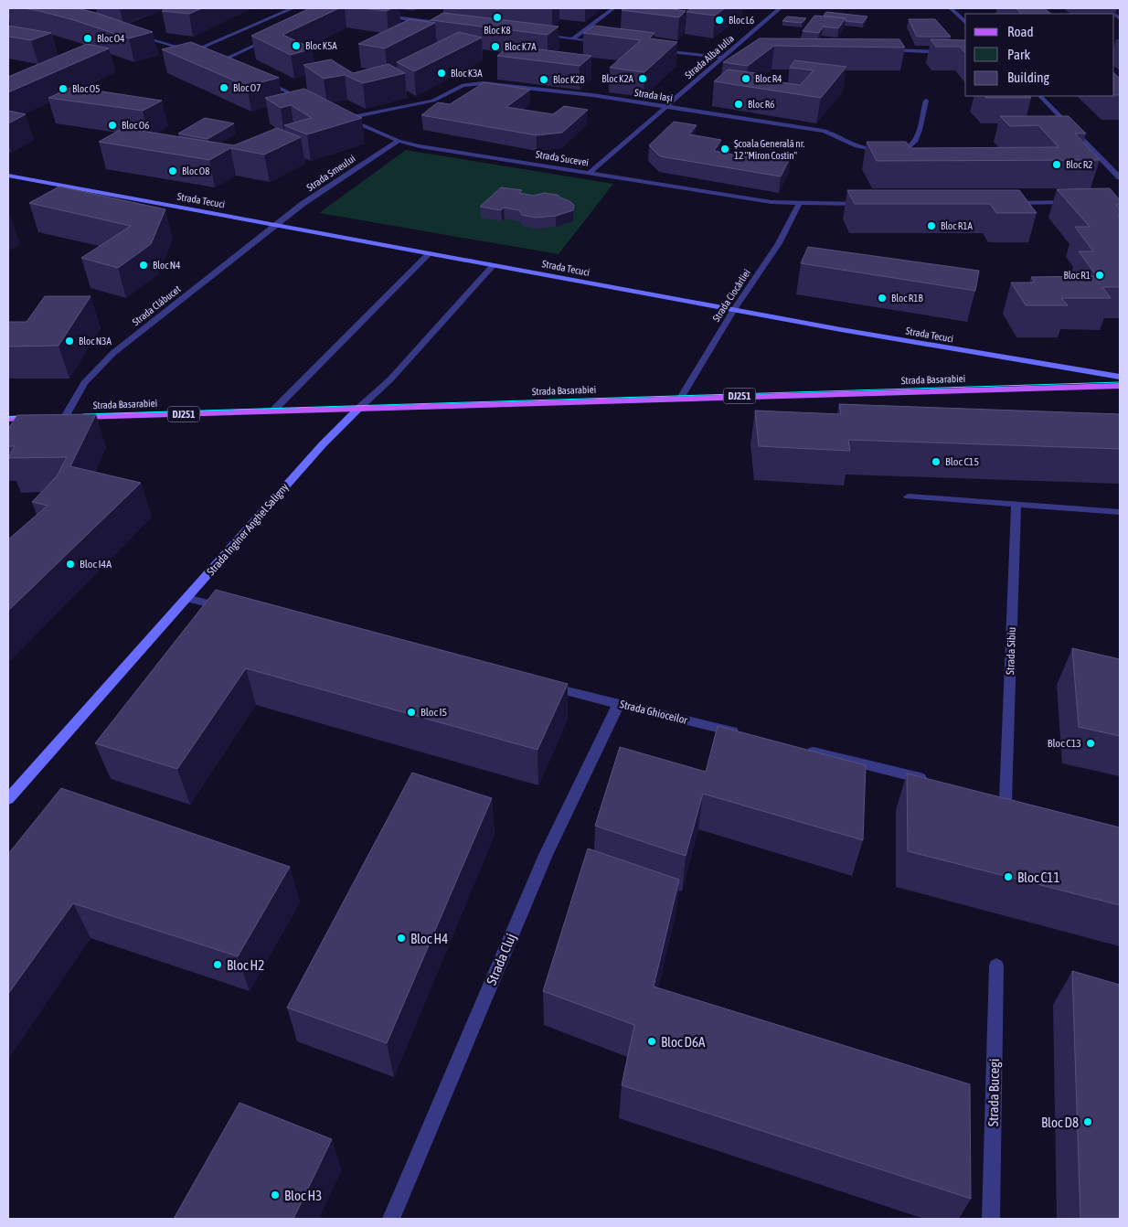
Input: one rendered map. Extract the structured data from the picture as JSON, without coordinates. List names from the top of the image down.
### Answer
{
  "streets": {
    "main road": [
      "Strada Tecuci",
      "Strada Basarabiei",
      "DJ251",
      "Strada Inginer Anghel Saligny"
    ],
    "street": [
      "Strada Alba Iulia",
      "Strada Iași",
      "Strada Sucevei",
      "Strada Smeului",
      "Strada Ciocârliei",
      "Strada Clăbucet",
      "Strada Sibiu",
      "Strada Ghioceilor",
      "Strada Cluj",
      "Strada Bucegi"
    ]
  },
  "crossings": [
    ["Strada Alba Iulia", "Strada Iași"],
    ["Strada Alba Iulia", "Strada Sucevei"],
    ["Strada Iași", "Strada Sucevei"],
    ["Strada Sucevei", "Strada Smeului"],
    ["Strada Sucevei", "Strada Ciocârliei"],
    ["Strada Smeului", "Strada Tecuci"],
    ["Strada Smeului", "Strada Clăbucet"],
    ["Strada Tecuci", "Strada Ciocârliei"],
    ["Strada Tecuci", "Strada Clăbucet"],
    ["Strada Tecuci", "Strada Inginer Anghel Saligny"],
    ["Strada Ciocârliei", "Strada Basarabiei"],
    ["Strada Clăbucet", "Strada Basarabiei"],
    ["Strada Basarabiei", "Strada Inginer Anghel Saligny"],
    ["Strada Ghioceilor", "Strada Cluj"]
  ],
  "places": [
    "Bloc K8",
    "Bloc L6",
    "Bloc O4",
    "Bloc K5A",
    "Bloc K7A",
    "Bloc K3A",
    "Bloc K2A",
    "Bloc R4",
    "Bloc K2B",
    "Bloc O7",
    "Bloc O5",
    "Bloc R6",
    "Bloc O6",
    "Școala Generală nr. 12 \"Miron Costin\"",
    "Bloc R2",
    "Bloc O8",
    "Bloc R1A",
    "Bloc N4",
    "Bloc R1",
    "Bloc R1B",
    "Bloc N3A",
    "Bloc C15",
    "Bloc I4A",
    "Bloc I5",
    "Bloc C13",
    "Bloc C11",
    "Bloc H4",
    "Bloc H2",
    "Bloc D6A",
    "Bloc D8",
    "Bloc H3"
  ],
  "legend": ["Road", "Park", "Building"]
}
